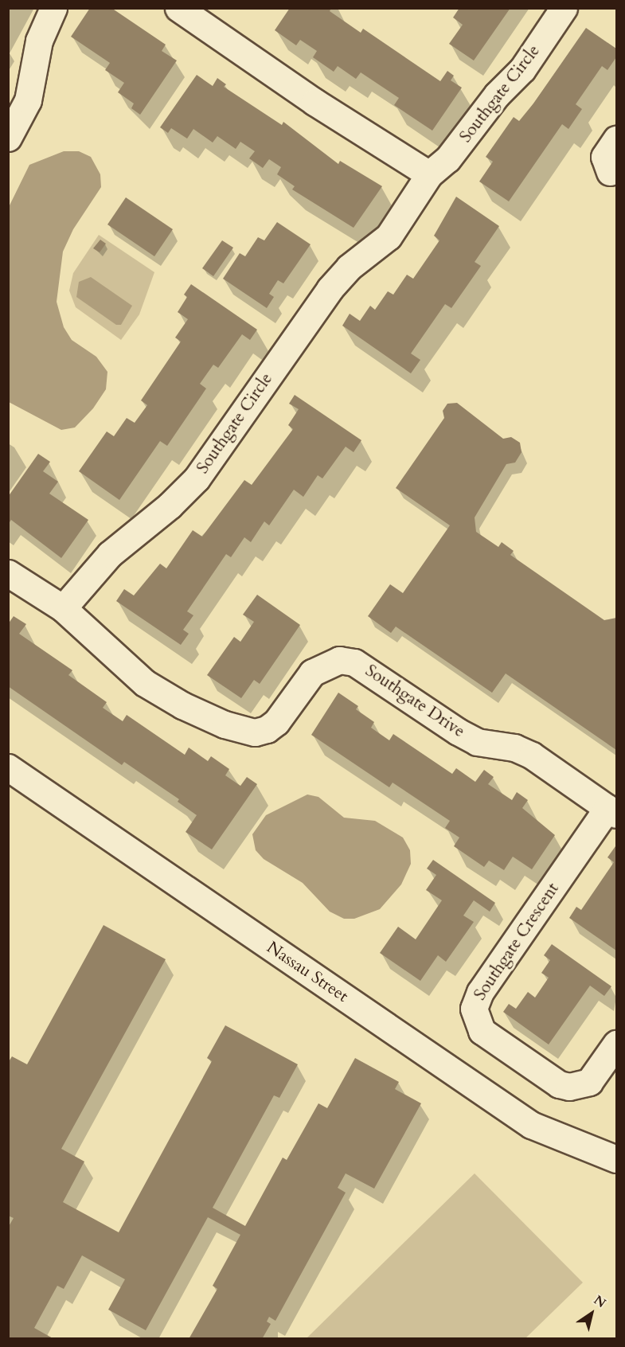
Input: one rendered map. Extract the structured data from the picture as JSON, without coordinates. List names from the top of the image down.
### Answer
{
  "streets": {
    "street": [
      "Southgate Circle",
      "Southgate Drive",
      "Southgate Crescent",
      "Nassau Street"
    ]
  },
  "crossings": [
    ["Southgate Circle", "Southgate Drive"],
    ["Southgate Drive", "Southgate Crescent"]
  ],
  "north": "top right"
}
